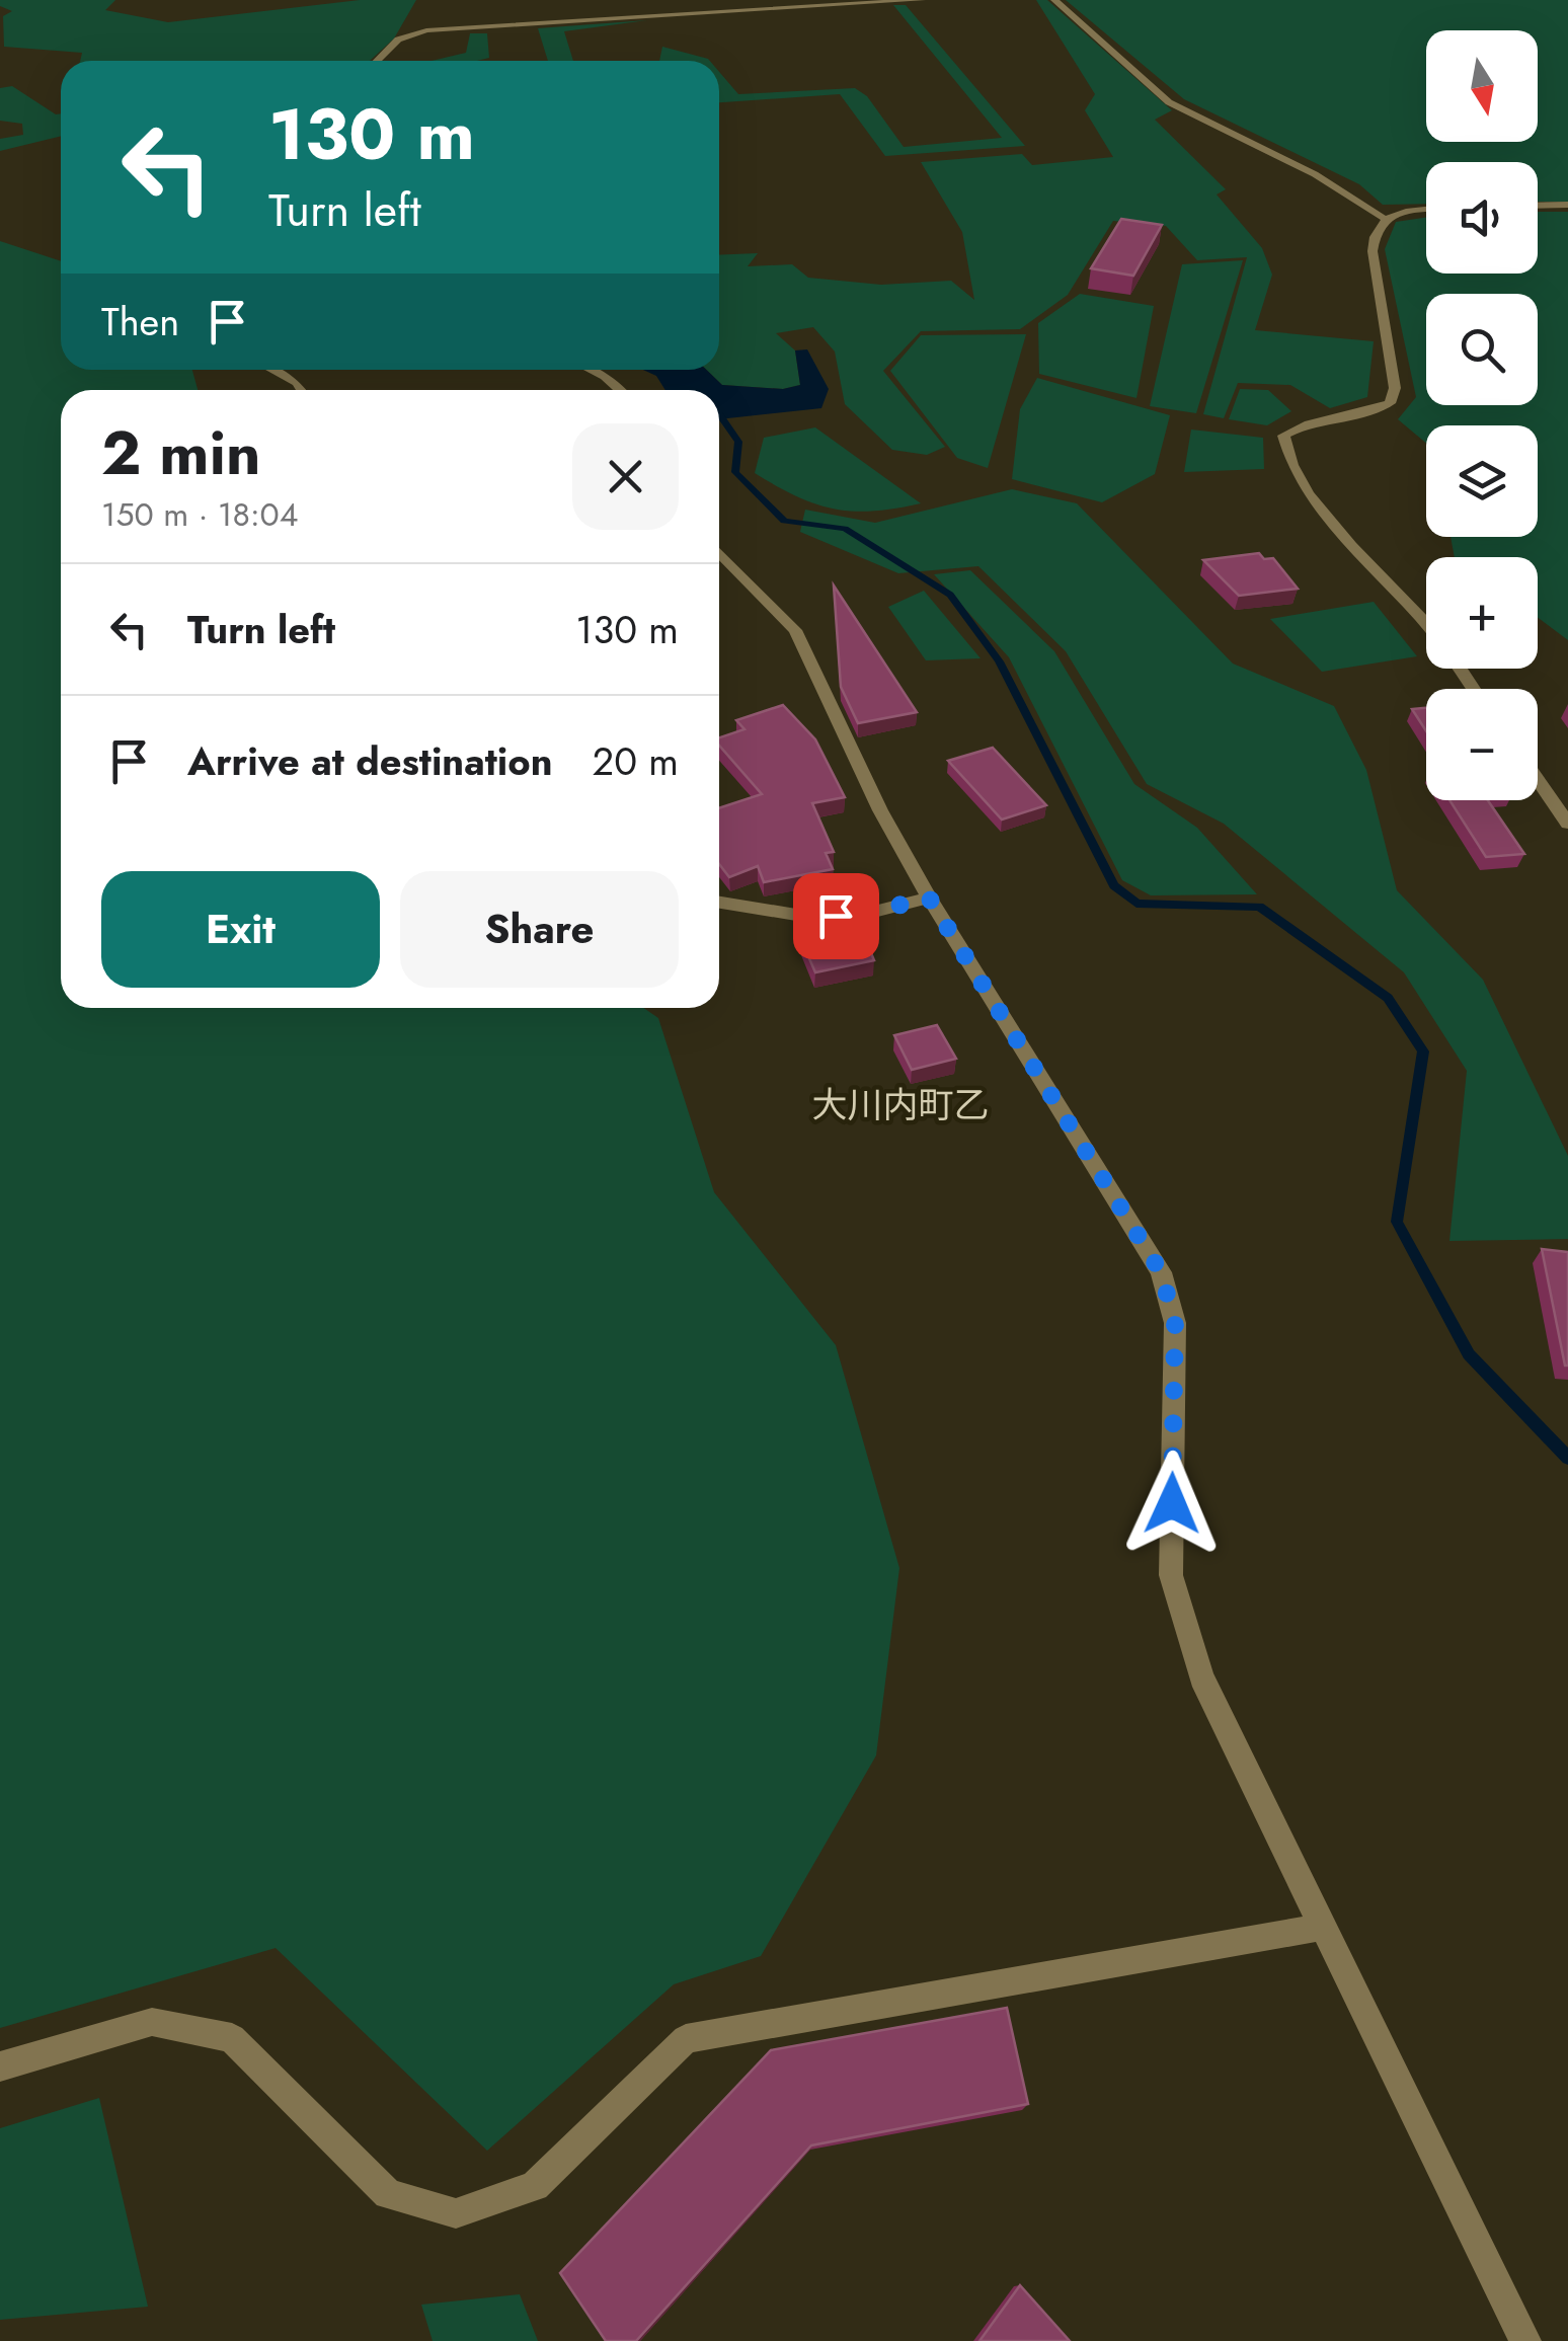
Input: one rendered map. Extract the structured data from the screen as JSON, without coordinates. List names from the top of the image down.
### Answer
{
  "districts": ["大川内町乙"],
  "north": "bottom",
  "page": {
    "map_buttons": ["+", "−"],
    "turn": ["130 m", "Turn left"],
    "then": "Then",
    "heading": ["2 min", "150 m · 18:04"],
    "list": [
      {
        "name": "Turn left",
        "value": "130 m"
      },
      {
        "name": "Arrive at destination",
        "value": "20 m"
      }
    ],
    "buttons": ["Exit", "Share"]
  }
}
